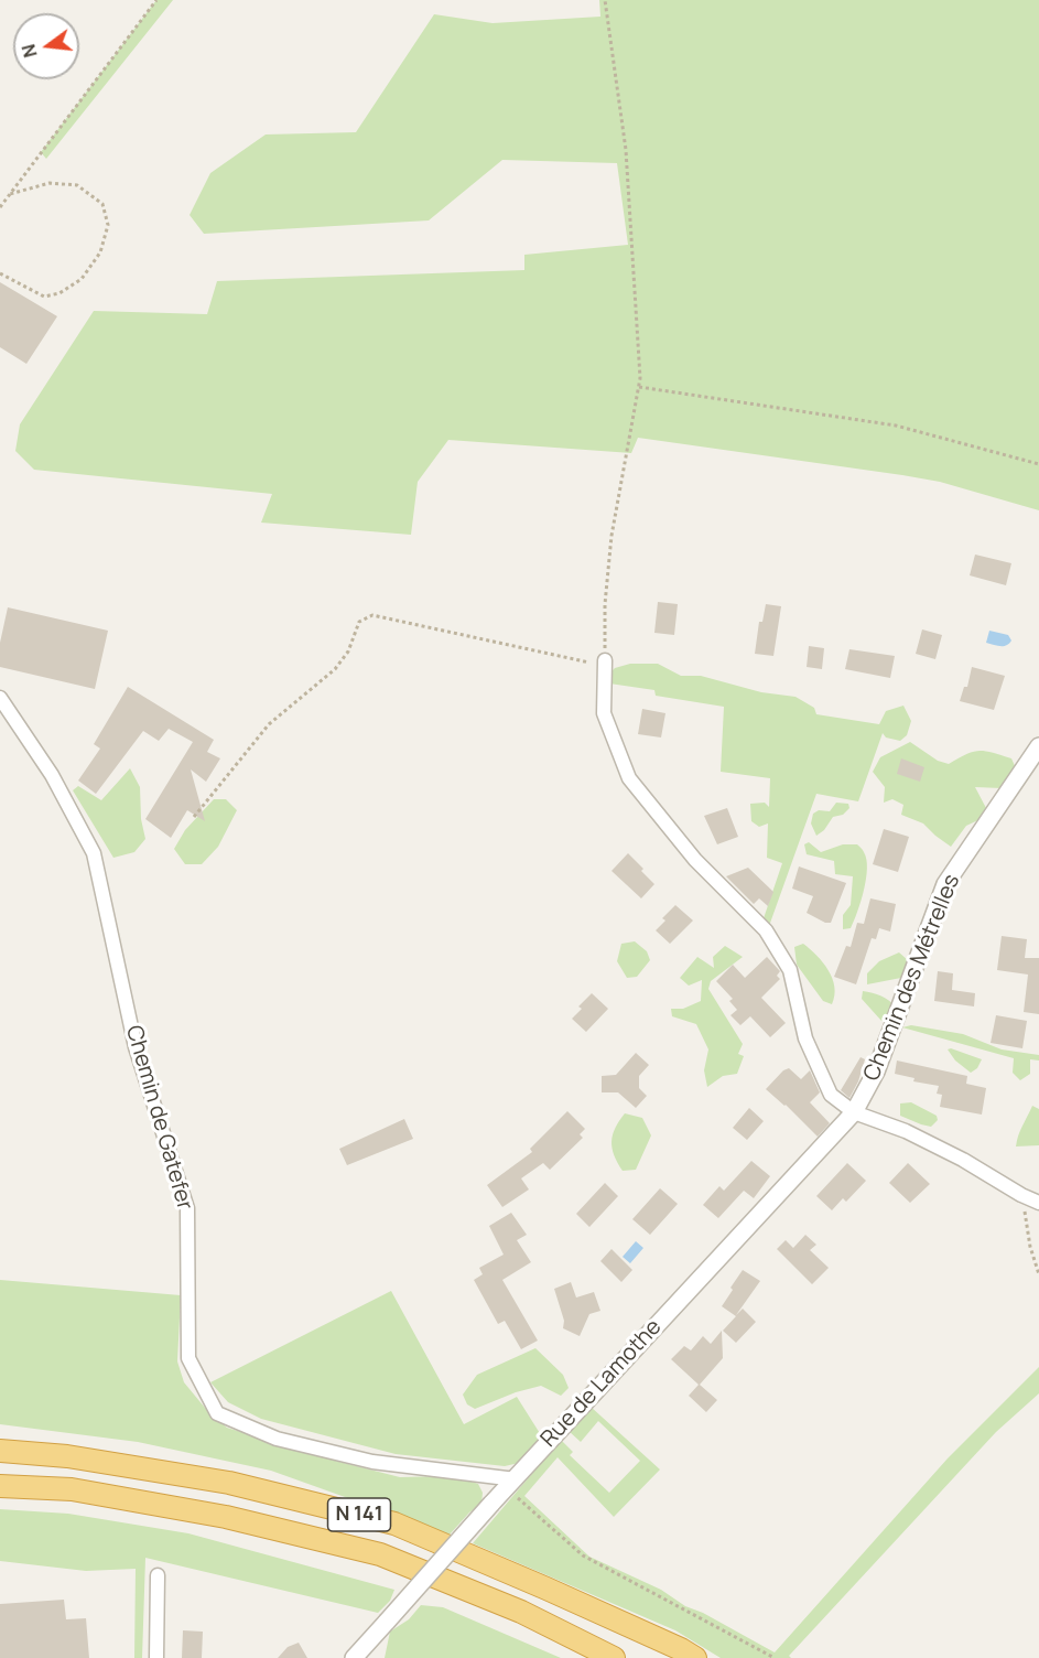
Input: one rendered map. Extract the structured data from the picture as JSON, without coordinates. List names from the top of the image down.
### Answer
{
  "streets": {
    "highway": ["N 141"],
    "street": ["Chemin des Métrelles", "Chemin de Gatefer", "Rue de Lamothe"]
  },
  "crossings": [
    ["Chemin des Métrelles", "Rue de Lamothe"],
    ["Chemin de Gatefer", "Rue de Lamothe"]
  ],
  "north": "left"
}
